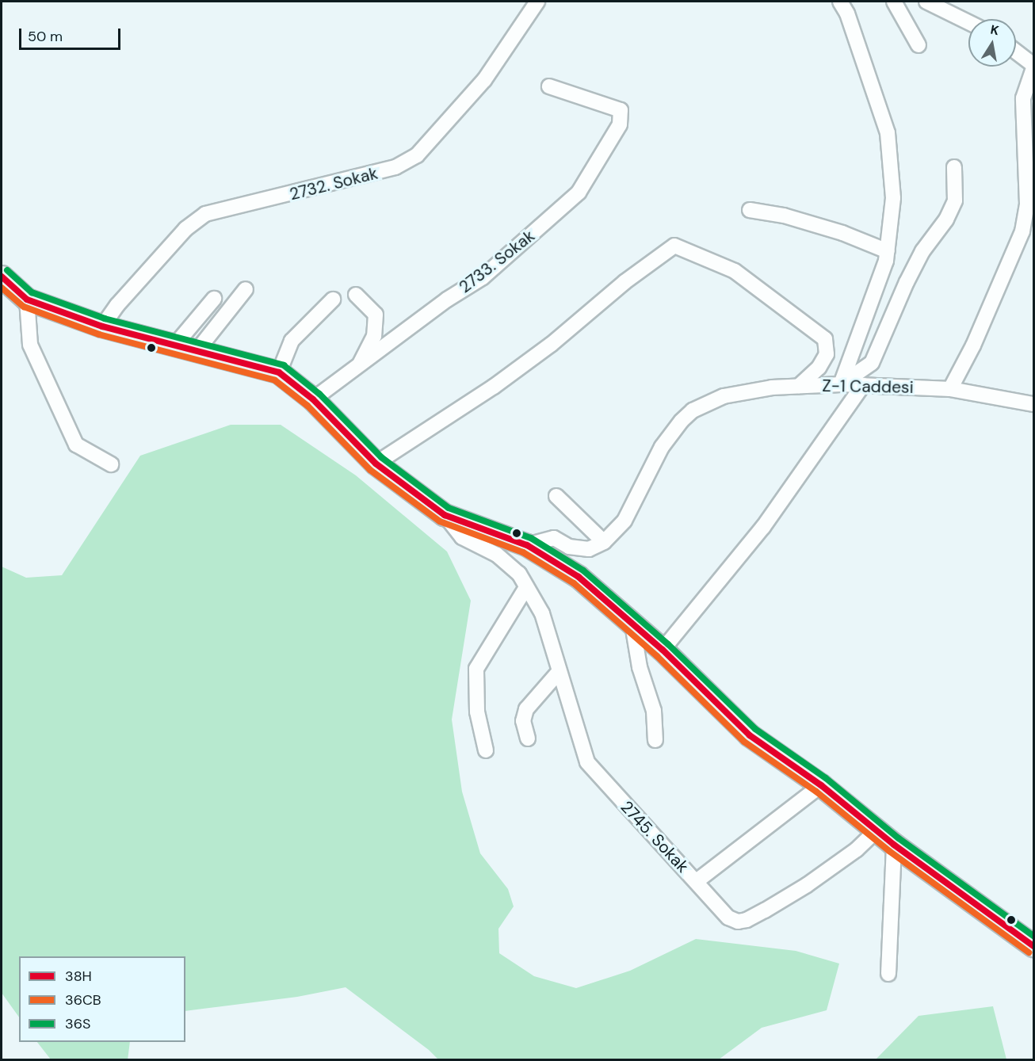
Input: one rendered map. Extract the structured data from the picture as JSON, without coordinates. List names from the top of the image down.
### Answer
{
  "streets": {
    "street": [
      "2732. Sokak",
      "2733. Sokak",
      "Z-1 Caddesi",
      "2745. Sokak"
    ]
  },
  "lines": ["transit line 36S", "transit line 38H", "transit line 36CB"],
  "legend": ["38H", "36CB", "36S"],
  "scale_bar": "50 m",
  "north": "top"
}
